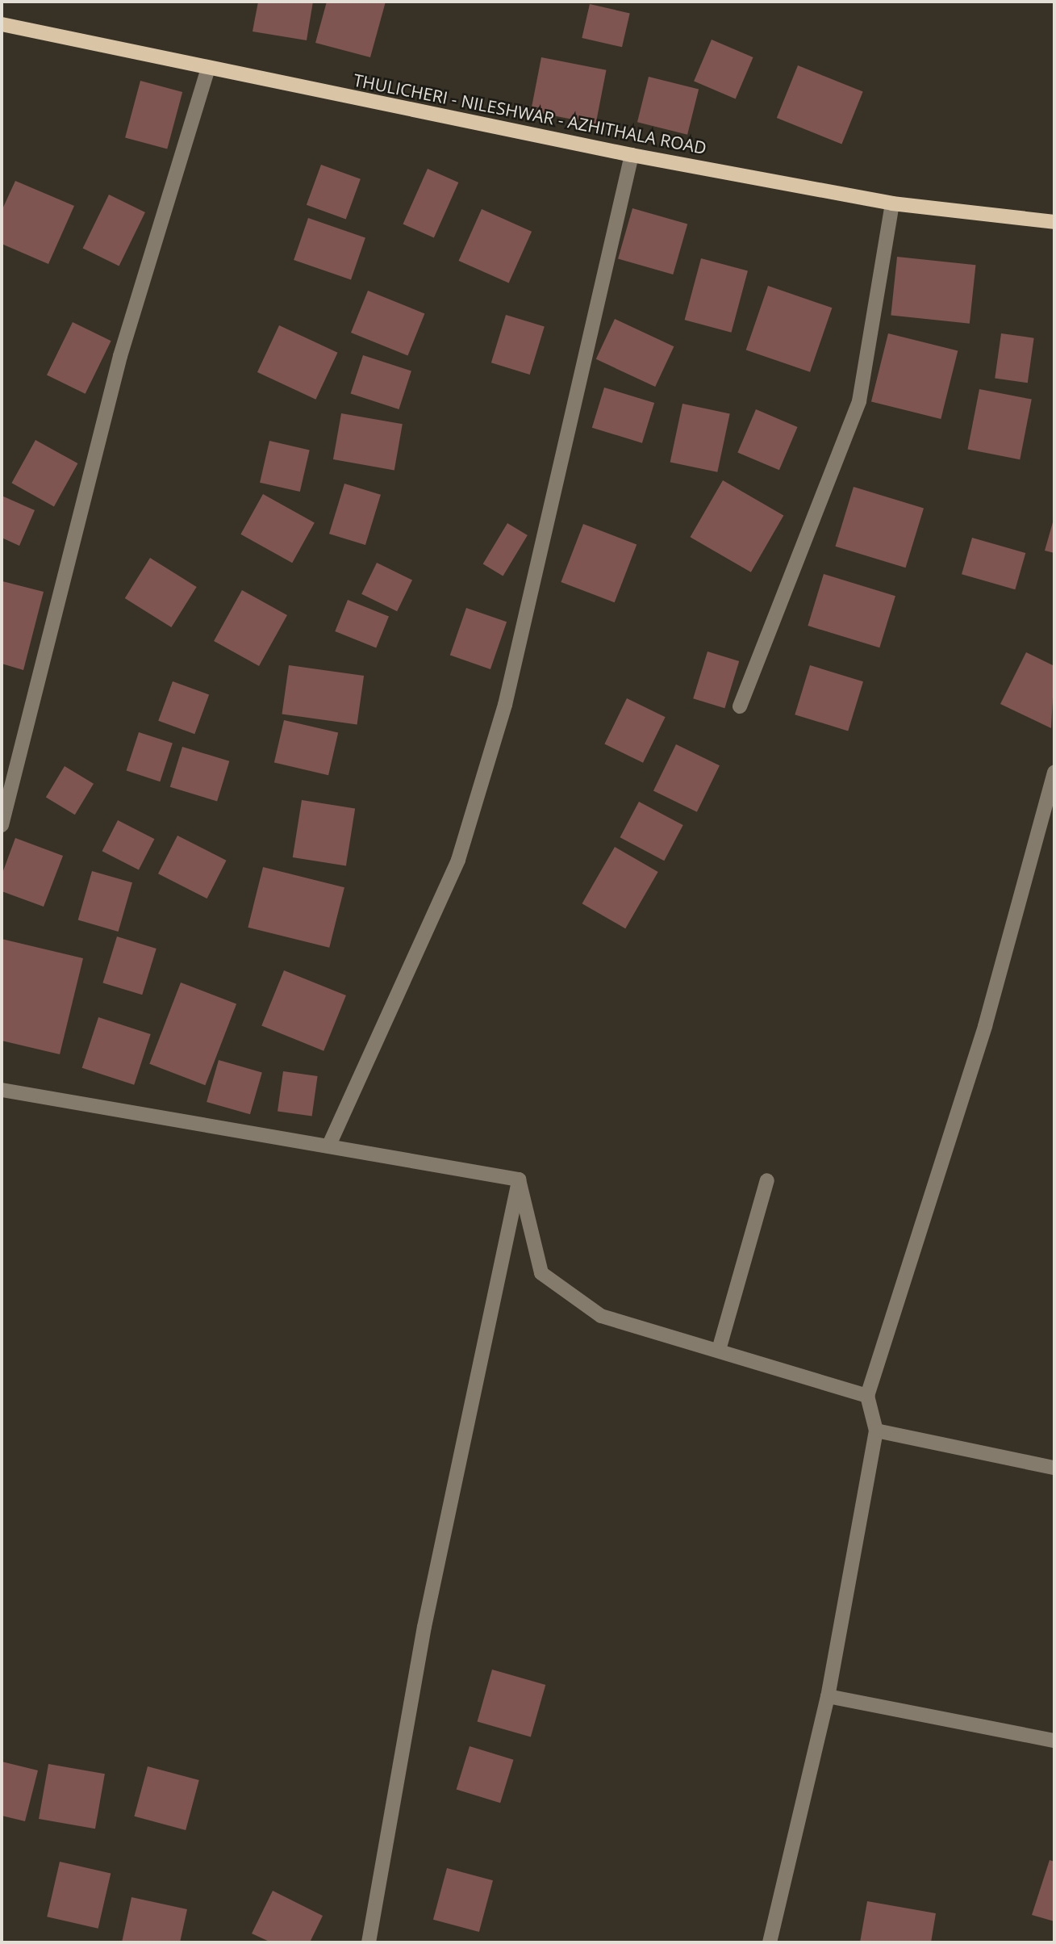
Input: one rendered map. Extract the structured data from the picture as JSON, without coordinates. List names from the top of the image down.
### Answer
{
  "streets": {
    "main road": ["THULICHERI - NILESHWAR - AZHITHALA ROAD"]
  }
}
